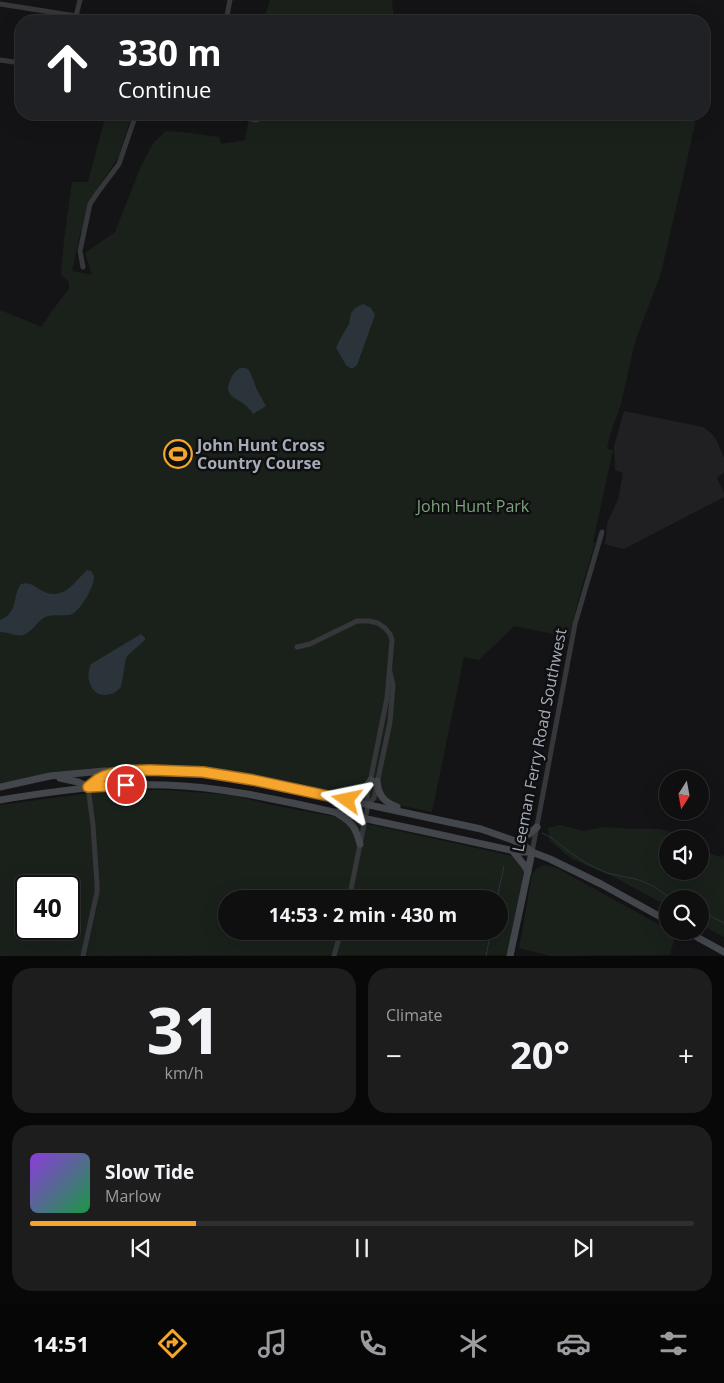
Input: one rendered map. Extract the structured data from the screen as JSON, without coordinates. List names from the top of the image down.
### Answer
{
  "streets": {
    "street": ["Leeman Ferry Road Southwest"]
  },
  "parks": ["John Hunt Park"],
  "places": {
    "sports": ["John Hunt Cross Country Course"]
  },
  "north": "bottom",
  "page": {
    "turn": ["330 m", "Continue"],
    "limit": "40",
    "trip": "14:53 · 2 min · 430 m",
    "tile": [
      ["31", "km/h"],
      "Climate"
    ],
    "heat": ["−", "20°", "+"],
    "song": ["Slow Tide", "Marlow"],
    "tabs": "14:51"
  }
}
